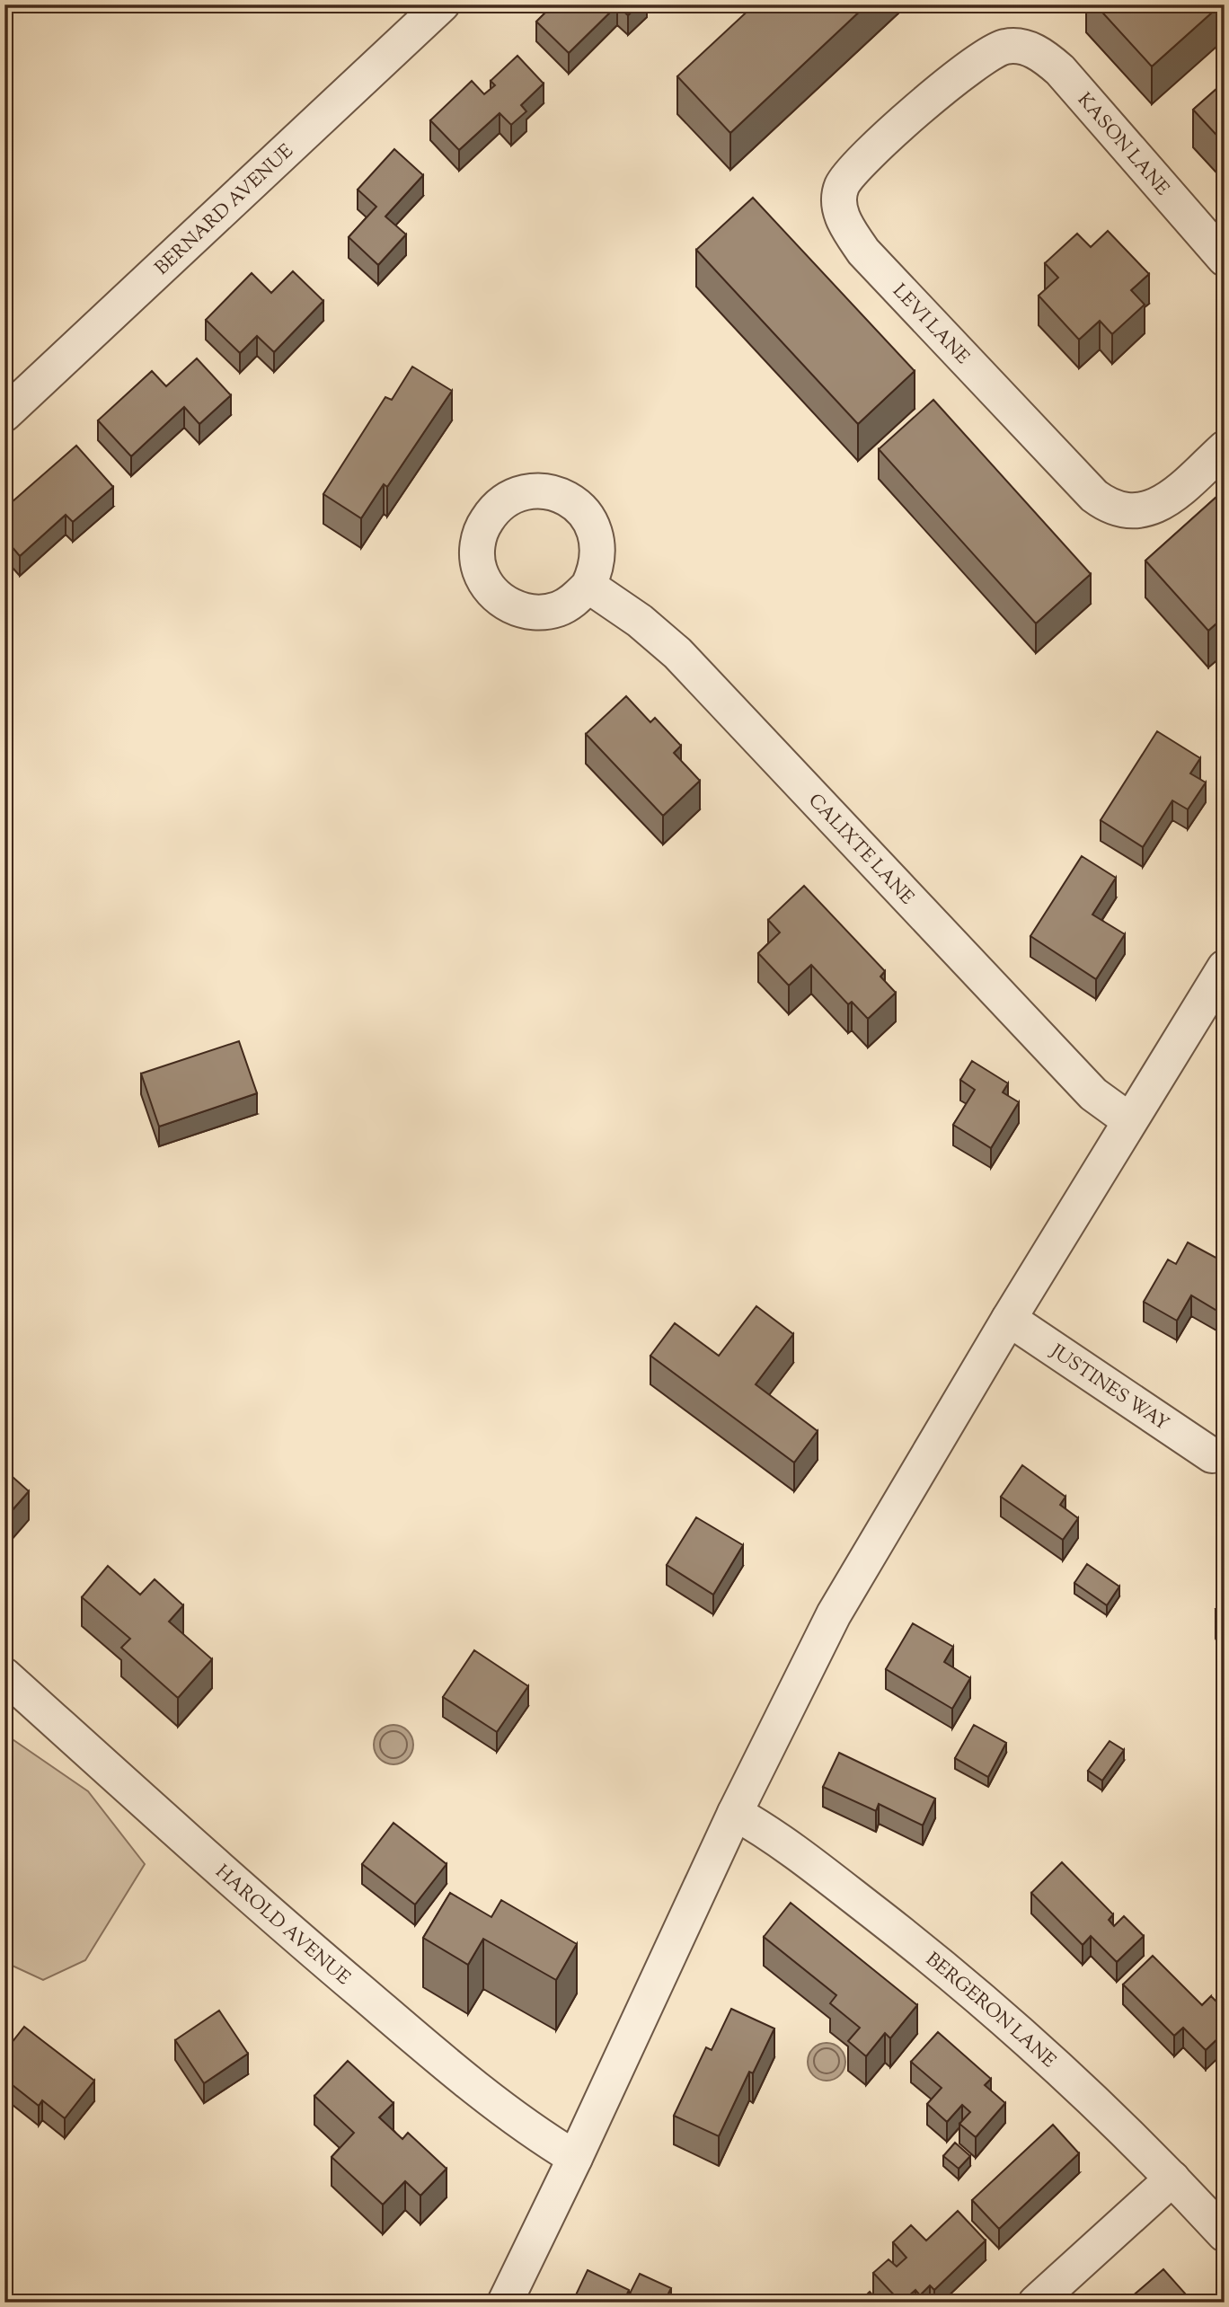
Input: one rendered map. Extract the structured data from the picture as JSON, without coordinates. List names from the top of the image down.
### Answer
{
  "streets": {
    "street": [
      "KASON LANE",
      "BERNARD AVENUE",
      "LEVI LANE",
      "CALIXTE LANE",
      "JUSTINES WAY",
      "HAROLD AVENUE",
      "BERGERON LANE"
    ]
  },
  "crossings": [
    ["KASON LANE", "LEVI LANE"]
  ]
}
